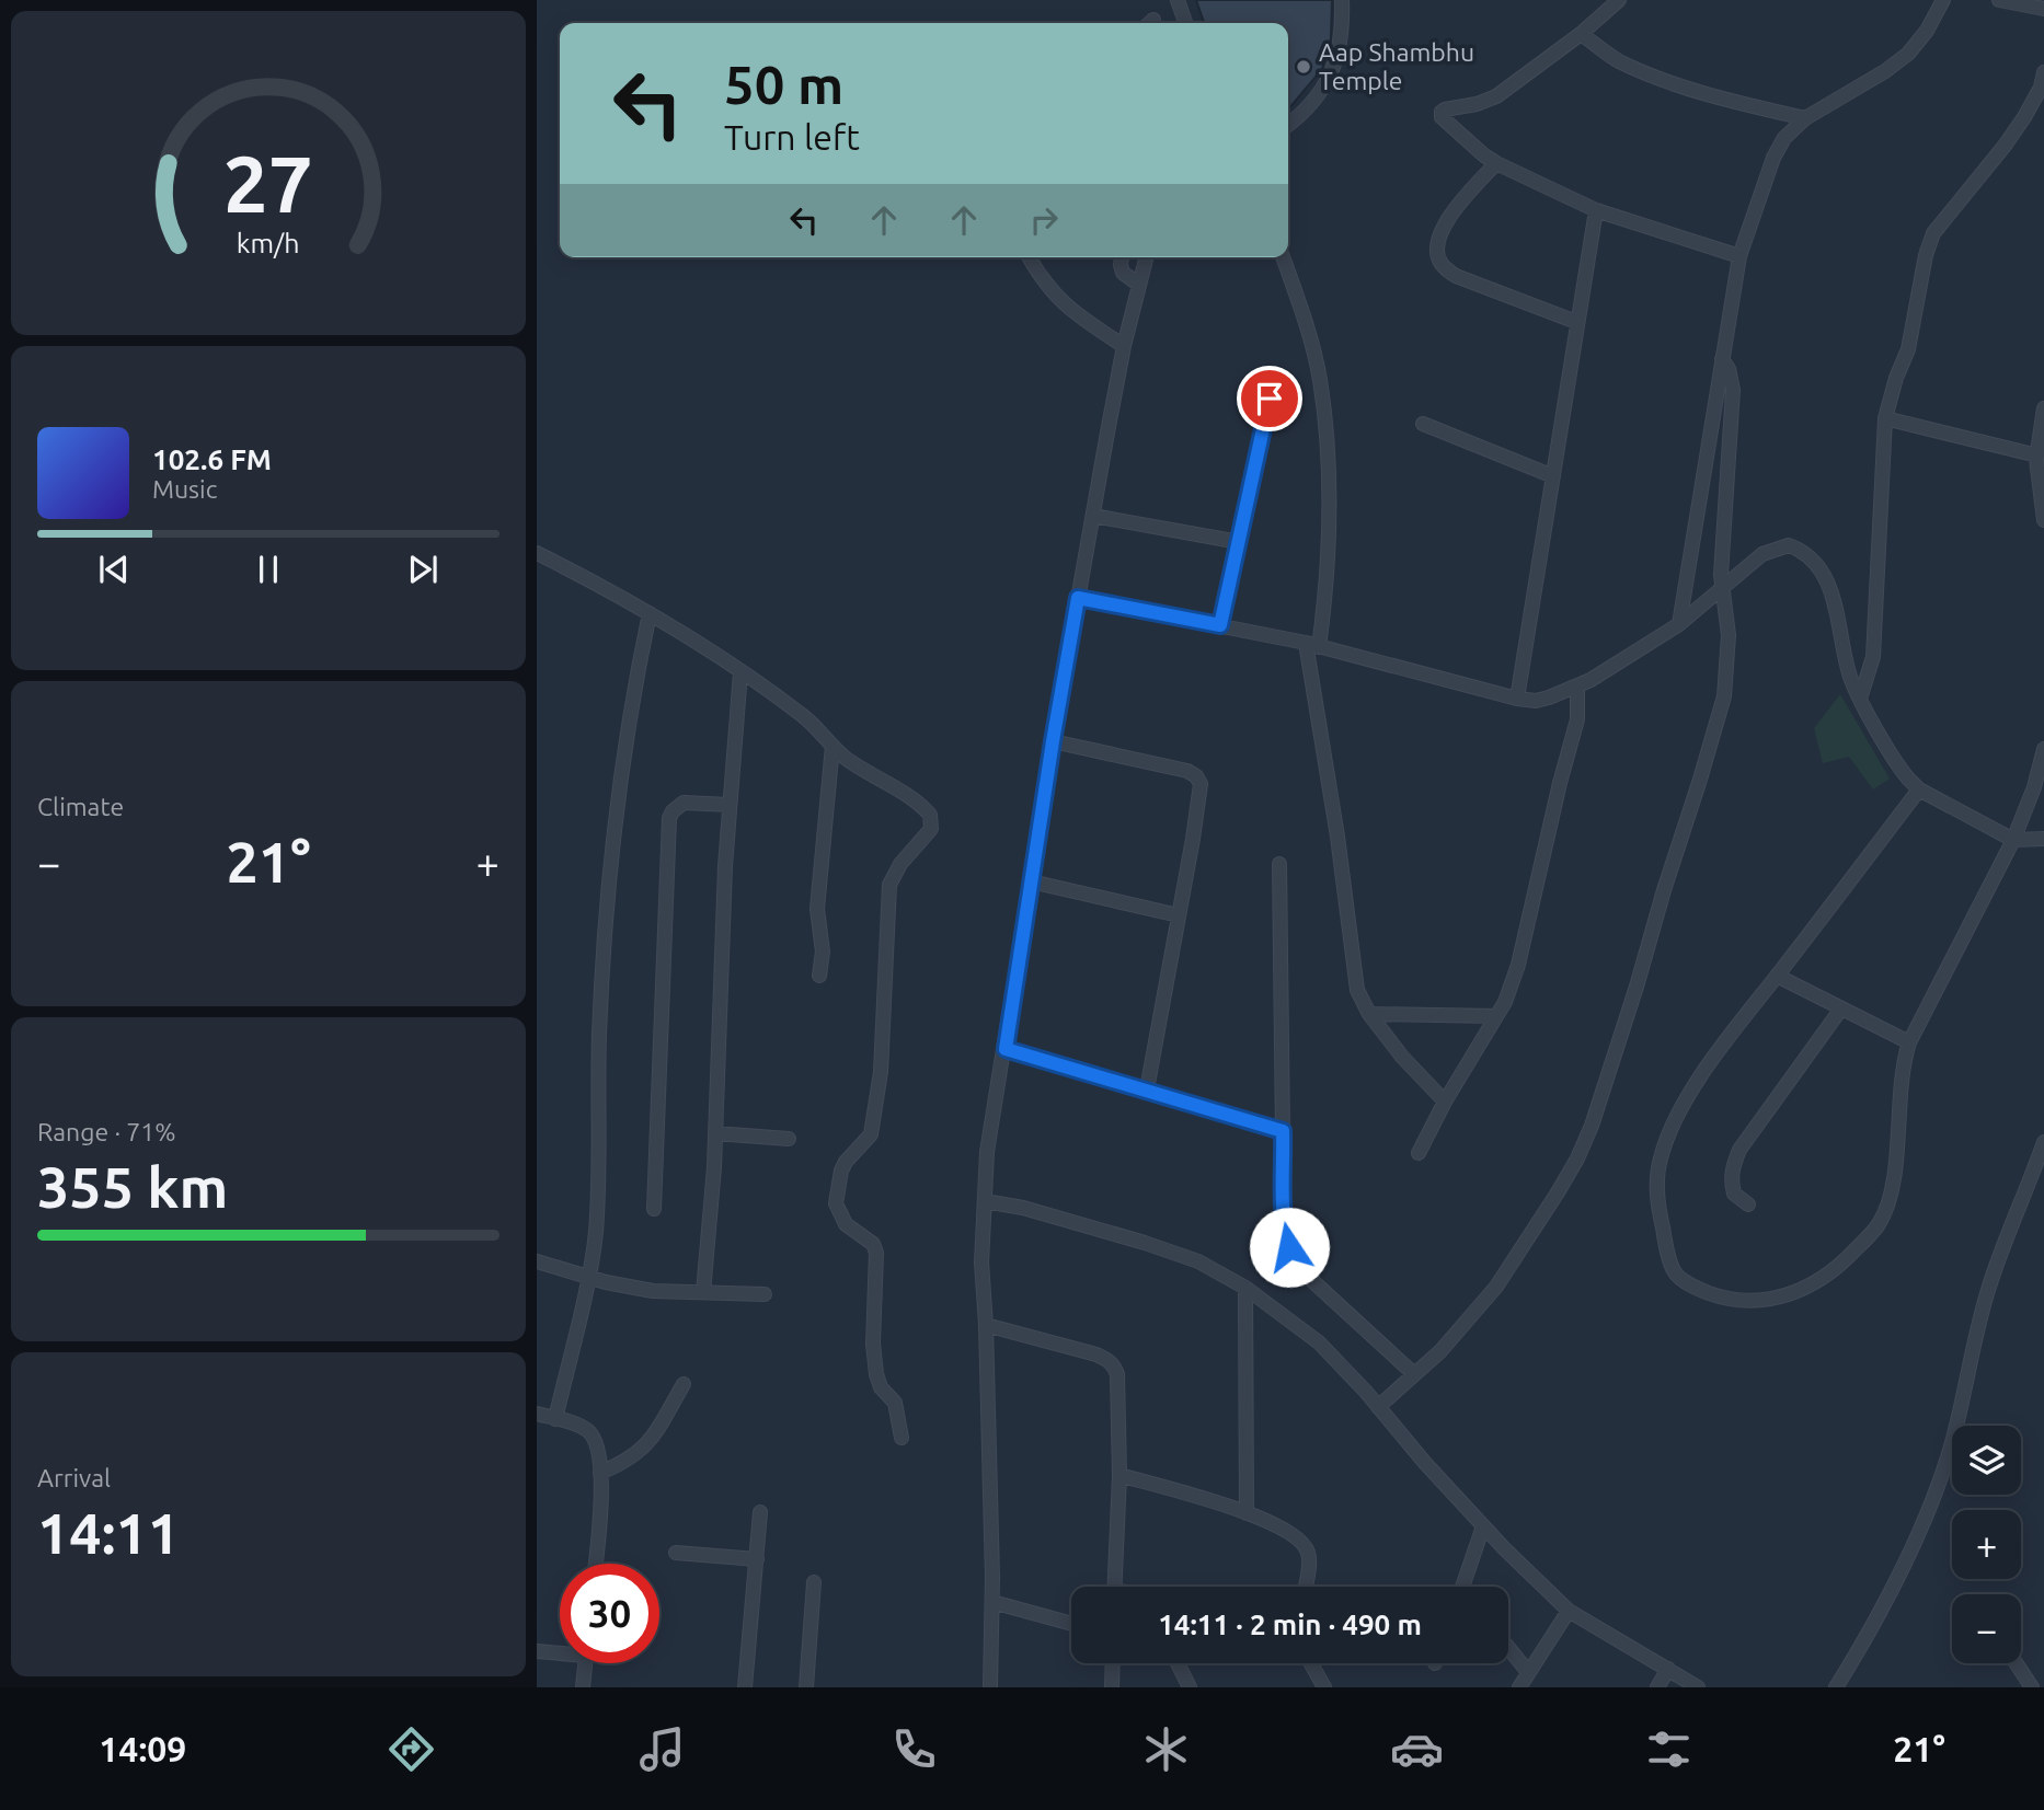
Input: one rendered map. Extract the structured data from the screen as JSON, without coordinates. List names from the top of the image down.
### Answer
{
  "places": ["Aap Shambhu Temple"],
  "page": {
    "turn": ["50 m", "Turn left"],
    "song": ["102.6 FM", "Music"],
    "tile": [
      "Climate",
      ["Range · 71%", "355 km"],
      ["Arrival", "14:11"]
    ],
    "heat": ["−", "21°", "+"],
    "map_buttons": ["+", "−"],
    "limit": "30",
    "trip": "14:11 · 2 min · 490 m",
    "tabs": ["14:09", "21°"],
    "gauge": ["27", "km/h"]
  }
}
